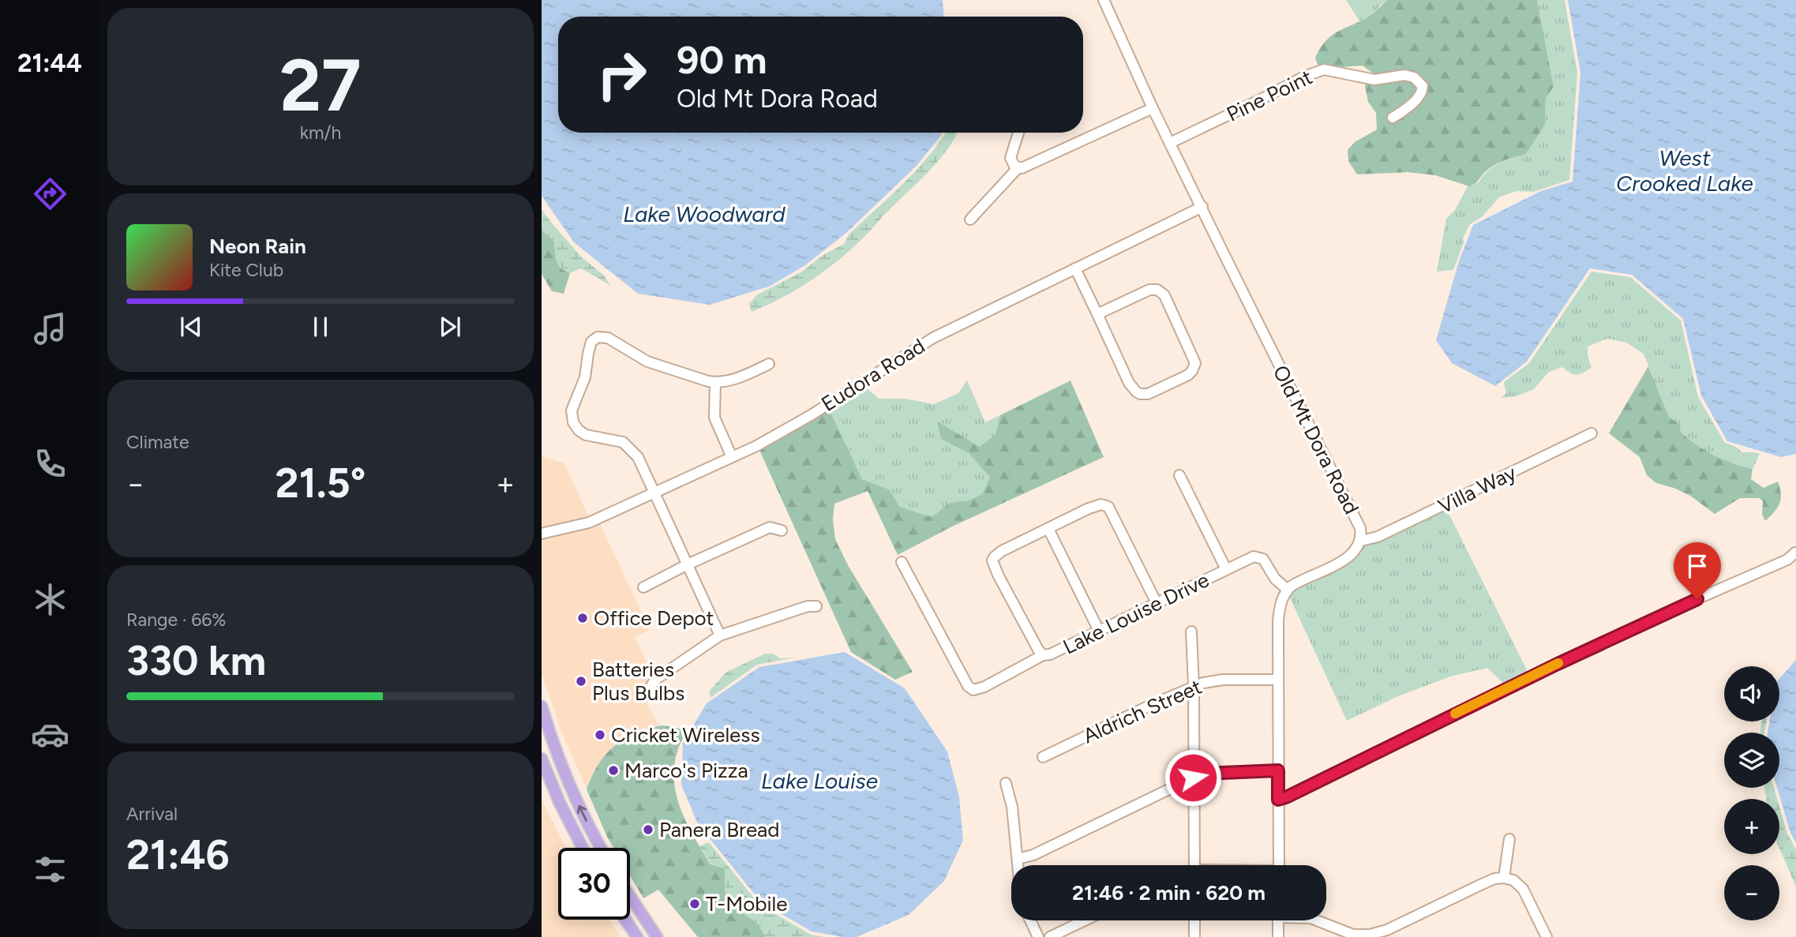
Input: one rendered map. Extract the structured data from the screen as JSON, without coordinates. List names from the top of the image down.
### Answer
{
  "streets": {
    "street": [
      "Pine Point",
      "Eudora Road",
      "Old Mt Dora Road",
      "Villa Way",
      "Lake Louise Drive",
      "Aldrich Street"
    ]
  },
  "crossings": [
    ["Pine Point", "Old Mt Dora Road"],
    ["Eudora Road", "Old Mt Dora Road"],
    ["Old Mt Dora Road", "Villa Way"],
    ["Old Mt Dora Road", "Lake Louise Drive"]
  ],
  "water": ["West Crooked Lake", "Lake Woodward", "Lake Louise"],
  "places": [
    "Office Depot",
    "Batteries Plus Bulbs",
    "Cricket Wireless",
    "Marco's Pizza",
    "Panera Bread",
    "T-Mobile"
  ],
  "page": {
    "tabs": "21:44",
    "tile": [
      ["27", "km/h"],
      "Climate",
      ["Range · 66%", "330 km"],
      ["Arrival", "21:46"]
    ],
    "turn": ["90 m", "Old Mt Dora Road"],
    "song": ["Neon Rain", "Kite Club"],
    "heat": ["−", "21.5°", "+"],
    "map_buttons": ["+", "−"],
    "limit": "30",
    "trip": "21:46 · 2 min · 620 m"
  }
}
